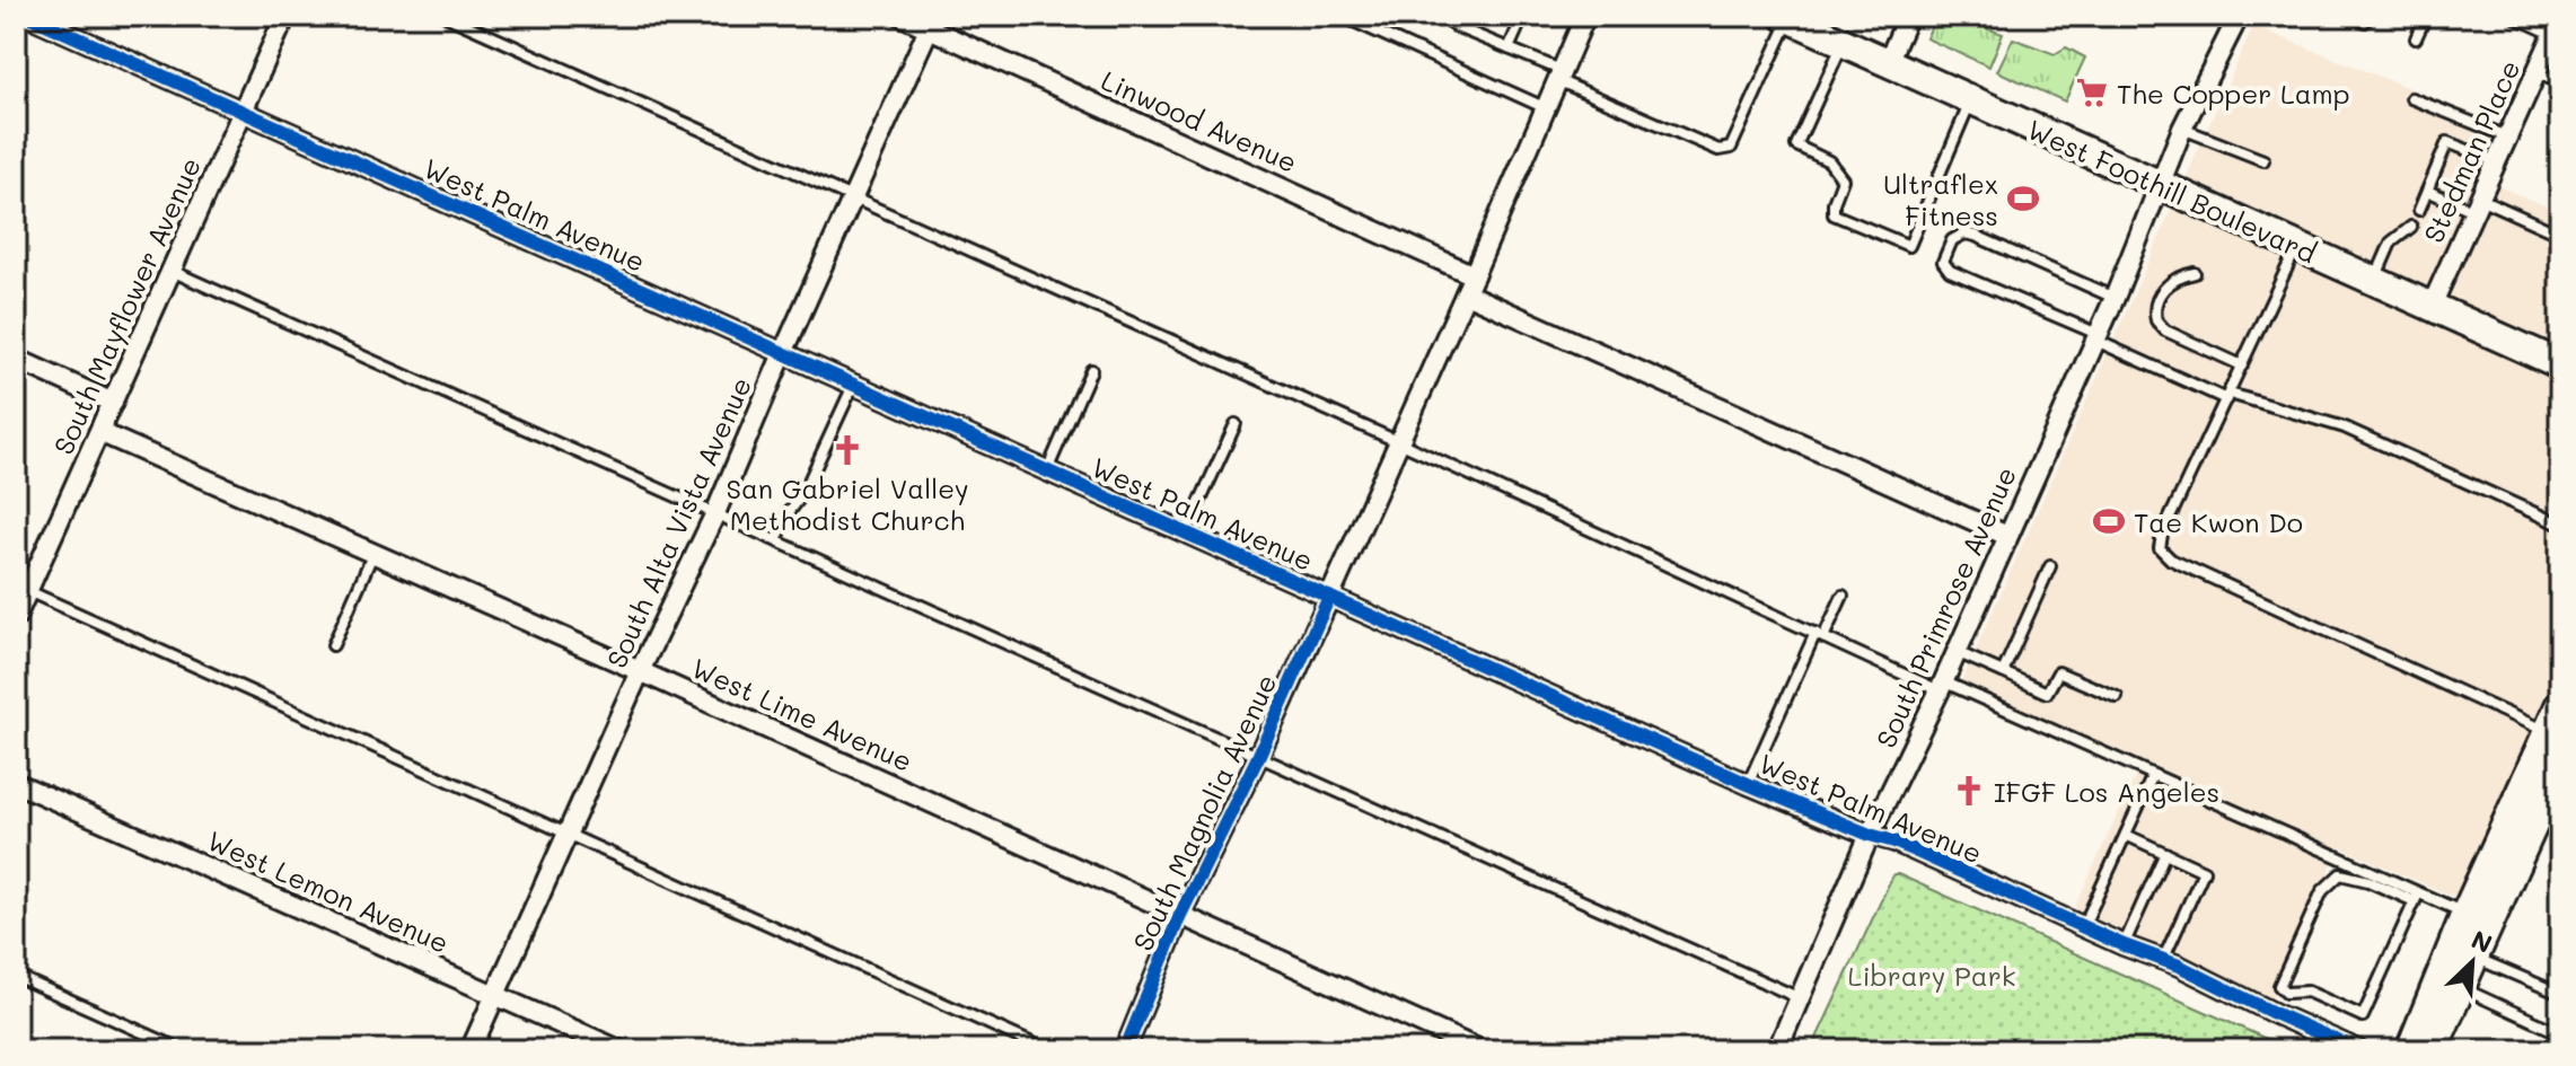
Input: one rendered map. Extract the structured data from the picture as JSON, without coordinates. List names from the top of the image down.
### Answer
{
  "streets": {
    "main road": ["West Foothill Boulevard"],
    "street": [
      "Linwood Avenue",
      "Stedman Place",
      "West Palm Avenue",
      "South Mayflower Avenue",
      "South Alta Vista Avenue",
      "South Primrose Avenue",
      "West Lime Avenue",
      "South Magnolia Avenue",
      "West Lemon Avenue"
    ]
  },
  "crossings": [
    ["Linwood Avenue", "South Alta Vista Avenue"],
    ["Linwood Avenue", "South Magnolia Avenue"],
    ["Stedman Place", "West Foothill Boulevard"],
    ["West Foothill Boulevard", "South Primrose Avenue"],
    ["West Palm Avenue", "South Mayflower Avenue"],
    ["West Palm Avenue", "South Alta Vista Avenue"],
    ["West Palm Avenue", "South Primrose Avenue"],
    ["West Palm Avenue", "South Magnolia Avenue"],
    ["South Mayflower Avenue", "West Lime Avenue"],
    ["South Alta Vista Avenue", "West Lime Avenue"],
    ["South Alta Vista Avenue", "West Lemon Avenue"],
    ["West Lime Avenue", "South Magnolia Avenue"]
  ],
  "parks": ["Library Park"],
  "places": {
    "supermarket": ["The Copper Lamp"],
    "sports": ["Ultraflex Fitness", "Tae Kwon Do"],
    "church": ["San Gabriel Valley Methodist Church", "IFGF Los Angeles"]
  },
  "north": "top right"
}
